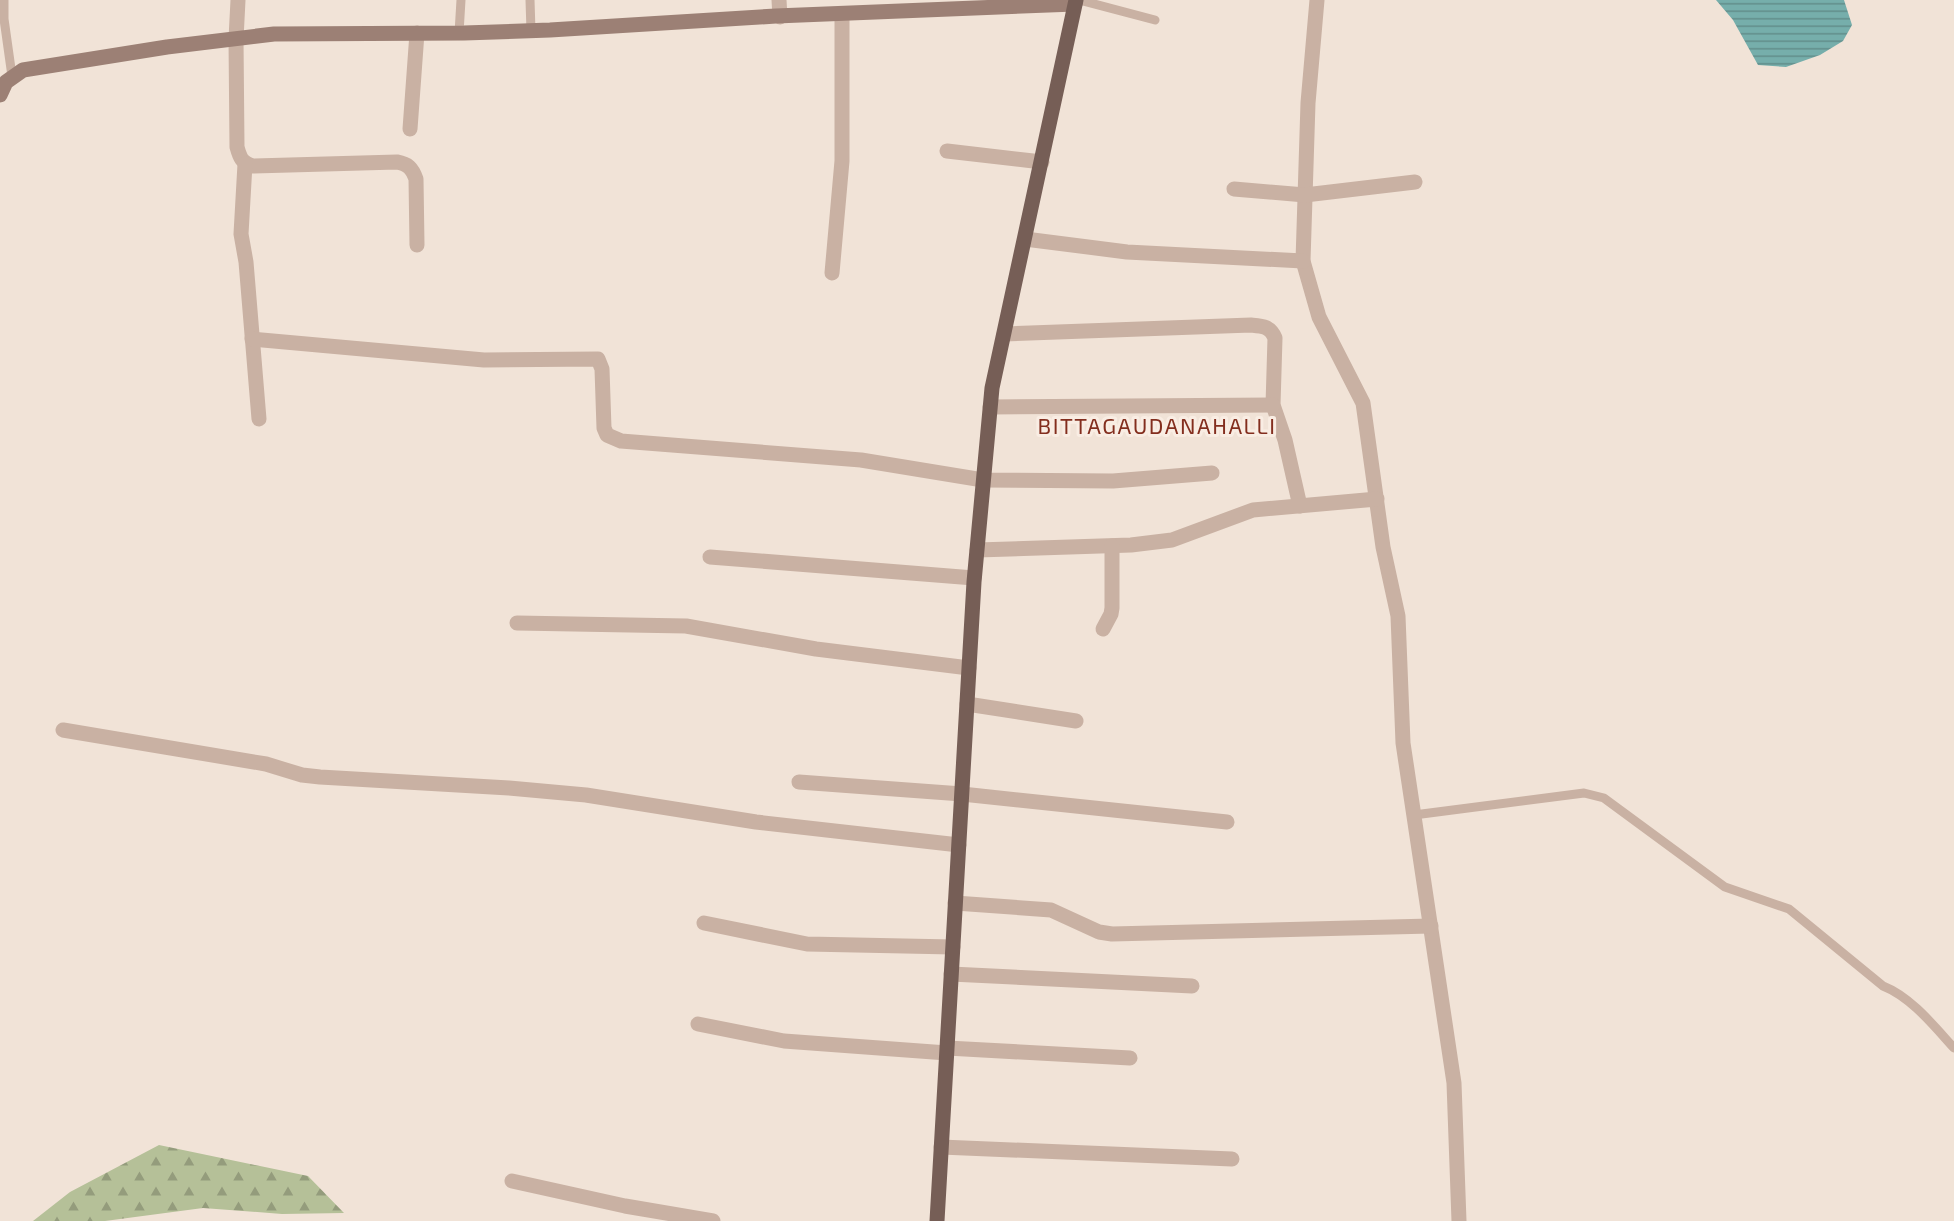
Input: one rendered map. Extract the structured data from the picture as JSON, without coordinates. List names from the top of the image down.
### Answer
{
  "districts": ["BITTAGAUDANAHALLI"]
}
